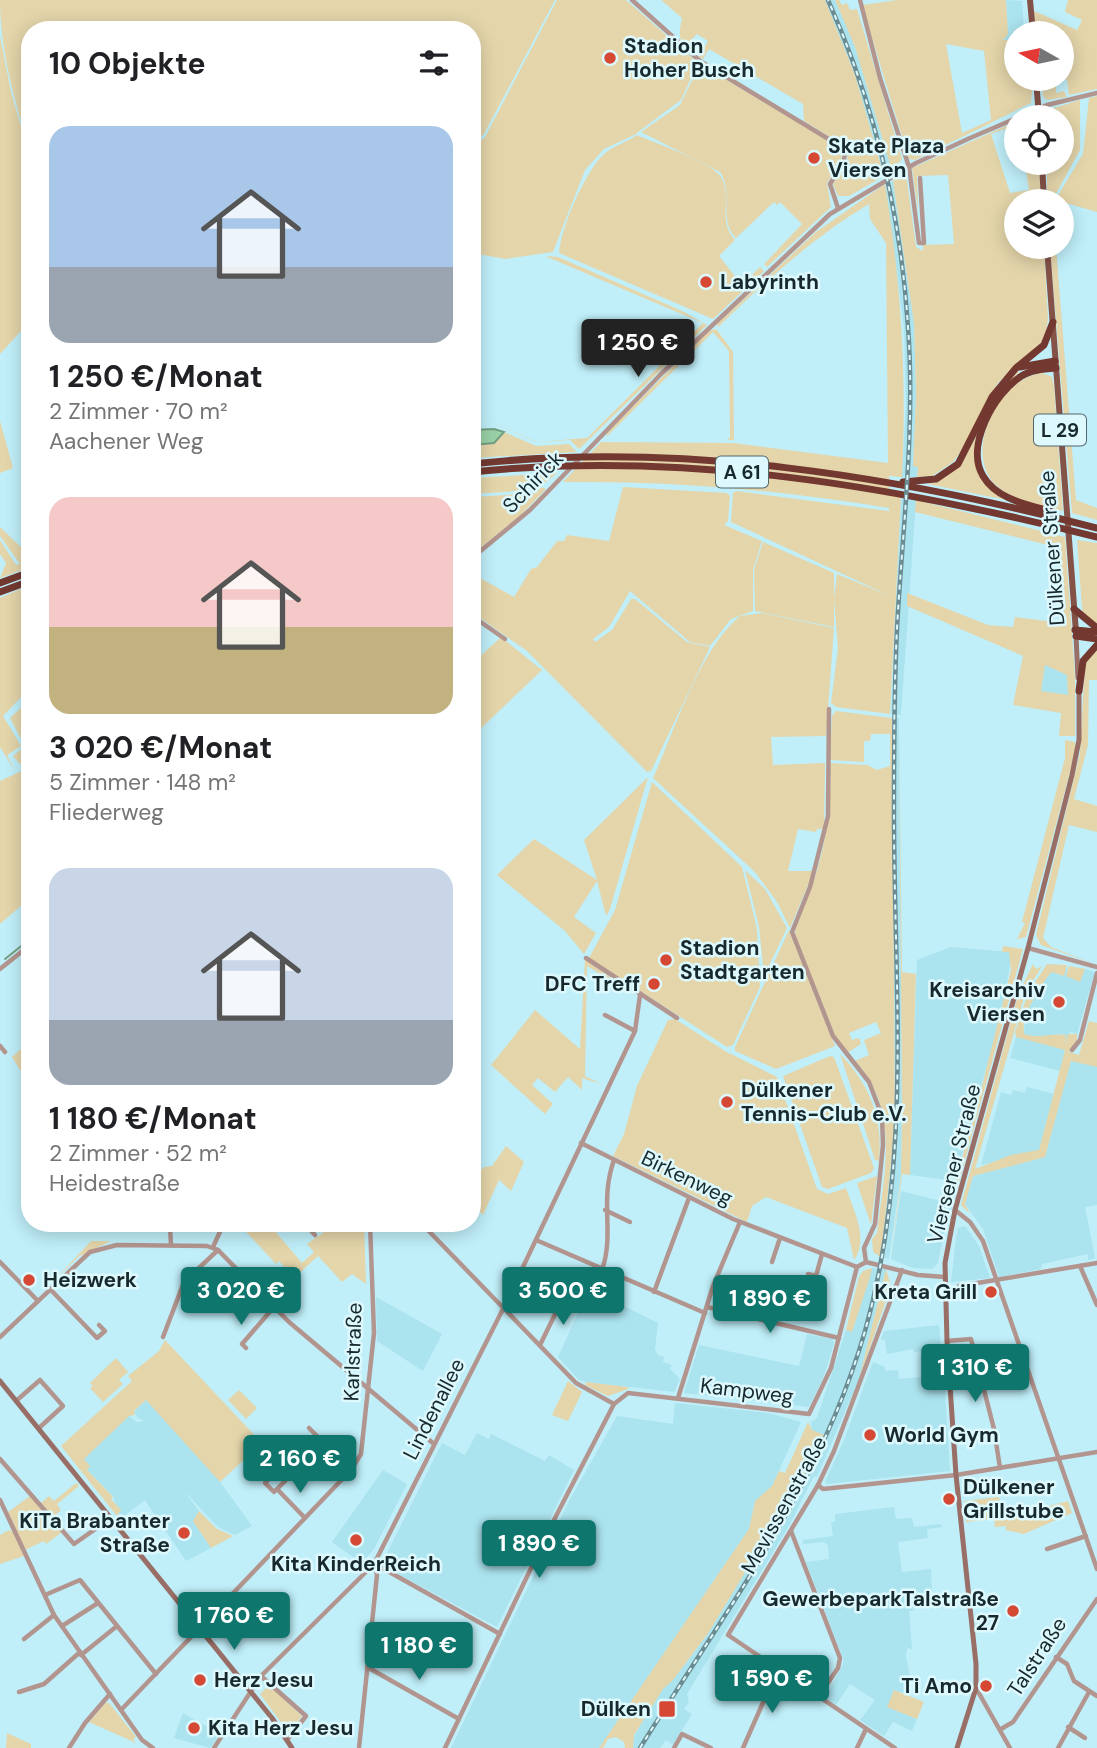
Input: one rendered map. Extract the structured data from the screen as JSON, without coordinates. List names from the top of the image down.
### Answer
{
  "streets": {
    "highway": ["A 61"],
    "main road": ["L 29", "Dülkener Straße", "Viersener Straße"],
    "street": [
      "Schirick",
      "Birkenweg",
      "Karlstraße",
      "Kampweg",
      "Lindenallee",
      "Mevissenstraße",
      "Talstraße"
    ]
  },
  "crossings": [
    ["Dülkener Straße", "Viersener Straße"],
    ["Birkenweg", "Kampweg"],
    ["Birkenweg", "Lindenallee"]
  ],
  "places": {
    "other": [
      "Stadion Hoher Busch",
      "Skate Plaza Viersen",
      "Labyrinth",
      "Stadion Stadtgarten",
      "DFC Treff",
      "Kreisarchiv Viersen",
      "Dülkener Tennis-Club e.V.",
      "Heizwerk",
      "Kreta Grill",
      "World Gym",
      "Dülkener Grillstube",
      "KiTa Brabanter Straße",
      "Kita KinderReich",
      "GewerbeparkTalstraße 27",
      "Herz Jesu",
      "Ti Amo",
      "Kita Herz Jesu"
    ],
    "transit": ["Dülken"]
  },
  "north": "left",
  "page": {
    "heading": "10 Objekte",
    "list": [
      {
        "name": "1 250 €/Monat",
        "note": "2 Zimmer · 70 m² · Aachener Weg"
      },
      {
        "name": "3 020 €/Monat",
        "note": "5 Zimmer · 148 m² · Fliederweg"
      },
      {
        "name": "1 180 €/Monat",
        "note": "2 Zimmer · 52 m² · Heidestraße"
      }
    ],
    "price": [
      "1 250 €",
      "3 020 €",
      "3 500 €",
      "1 890 €",
      "1 310 €",
      "2 160 €",
      "1 890 €",
      "1 760 €",
      "1 180 €",
      "1 590 €"
    ]
  }
}
